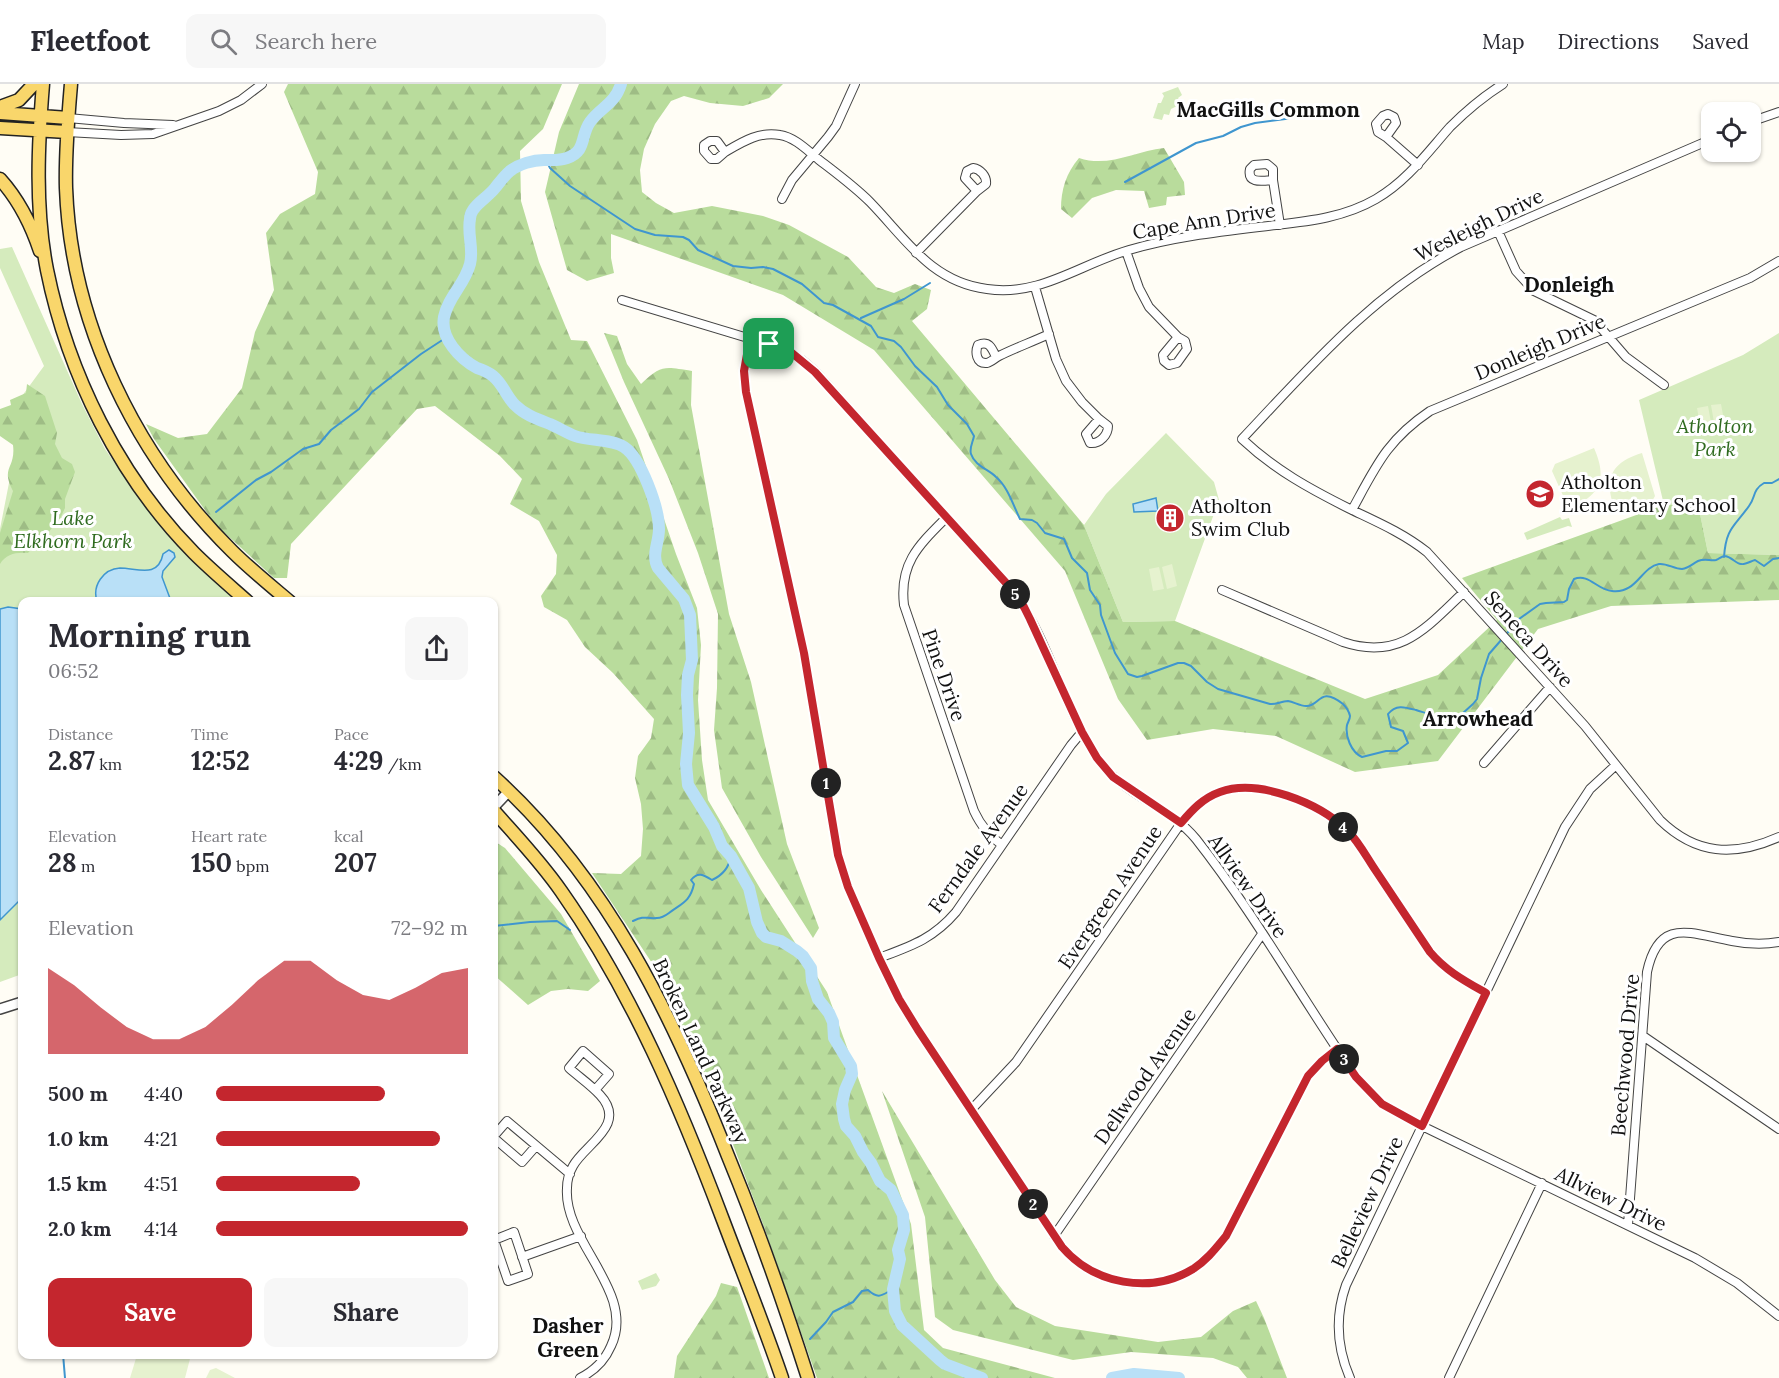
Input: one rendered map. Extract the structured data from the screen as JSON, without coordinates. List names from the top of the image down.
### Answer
{
  "streets": {
    "main road": ["Broken Land Parkway"],
    "street": [
      "Cape Ann Drive",
      "Wesleigh Drive",
      "Donleigh Drive",
      "Seneca Drive",
      "Pine Drive",
      "Ferndale Avenue",
      "Allview Drive",
      "Evergreen Avenue",
      "Beechwood Drive",
      "Dellwood Avenue",
      "Belleview Drive"
    ]
  },
  "crossings": [
    ["Wesleigh Drive", "Seneca Drive"],
    ["Donleigh Drive", "Seneca Drive"],
    ["Seneca Drive", "Belleview Drive"],
    ["Pine Drive", "Ferndale Avenue"],
    ["Pine Drive", "Allview Drive"],
    ["Ferndale Avenue", "Allview Drive"],
    ["Allview Drive", "Evergreen Avenue"],
    ["Allview Drive", "Beechwood Drive"],
    ["Allview Drive", "Dellwood Avenue"],
    ["Allview Drive", "Belleview Drive"],
    ["Evergreen Avenue", "Belleview Drive"]
  ],
  "districts": [
    "MacGills Common",
    "Donleigh",
    "Arrowhead",
    "Dasher Green"
  ],
  "parks": ["Atholton Park", "Lake Elkhorn Park"],
  "places": {
    "school or university": ["Atholton Elementary School"],
    "building": ["Atholton Swim Club"]
  },
  "page": {
    "header": "Fleetfoot",
    "search": "Search here",
    "nav": ["Map", "Directions", "Saved"],
    "pins": [
      "5",
      "1",
      "4",
      "3",
      "2"
    ],
    "heading": ["Morning run", "06:52"],
    "stats": [
      ["Distance", "2.87 km"],
      ["Time", "12:52"],
      ["Pace", "4:29 /km"],
      ["Elevation", "28 m"],
      ["Heart rate", "150 bpm"],
      ["kcal", "207"]
    ],
    "chart": ["Elevation", "72–92 m"],
    "list": [
      {
        "name": "500 m",
        "note": "4:40"
      },
      {
        "name": "1.0 km",
        "note": "4:21"
      },
      {
        "name": "1.5 km",
        "note": "4:51"
      },
      {
        "name": "2.0 km",
        "note": "4:14"
      }
    ],
    "buttons": ["Save", "Share"]
  }
}
